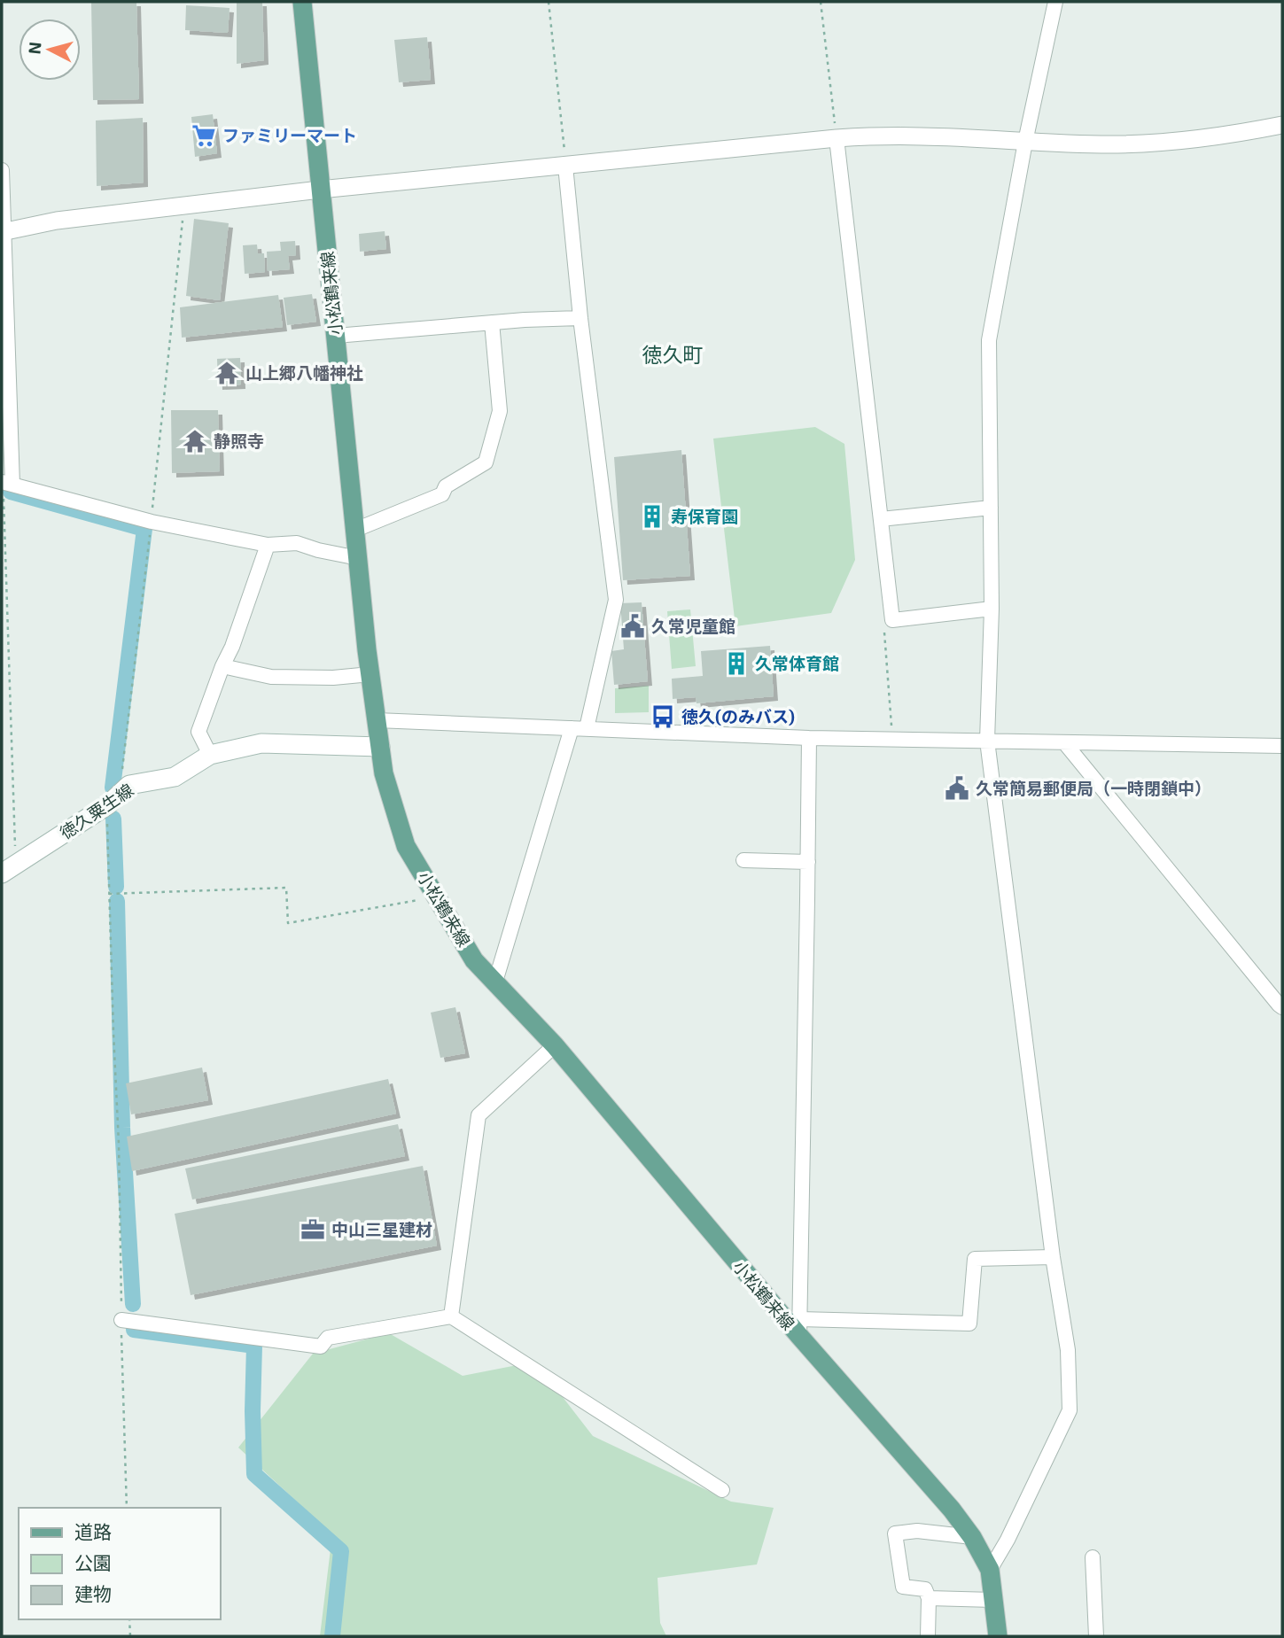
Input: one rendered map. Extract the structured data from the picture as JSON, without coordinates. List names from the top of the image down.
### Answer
{
  "streets": {
    "main road": ["小松鶴来線", "徳久粟生線"]
  },
  "crossings": [
    ["小松鶴来線", "徳久粟生線"]
  ],
  "districts": ["徳久町"],
  "places": {
    "supermarket": ["ファミリーマート"],
    "temple": ["山上郷八幡神社", "静照寺"],
    "building": ["寿保育園", "久常体育館"],
    "public building": ["久常児童館", "久常簡易郵便局（一時閉鎖中）"],
    "bus stop": ["徳久(のみバス)"],
    "office": ["中山三星建材"]
  },
  "legend": ["道路", "公園", "建物"],
  "north": "left"
}
